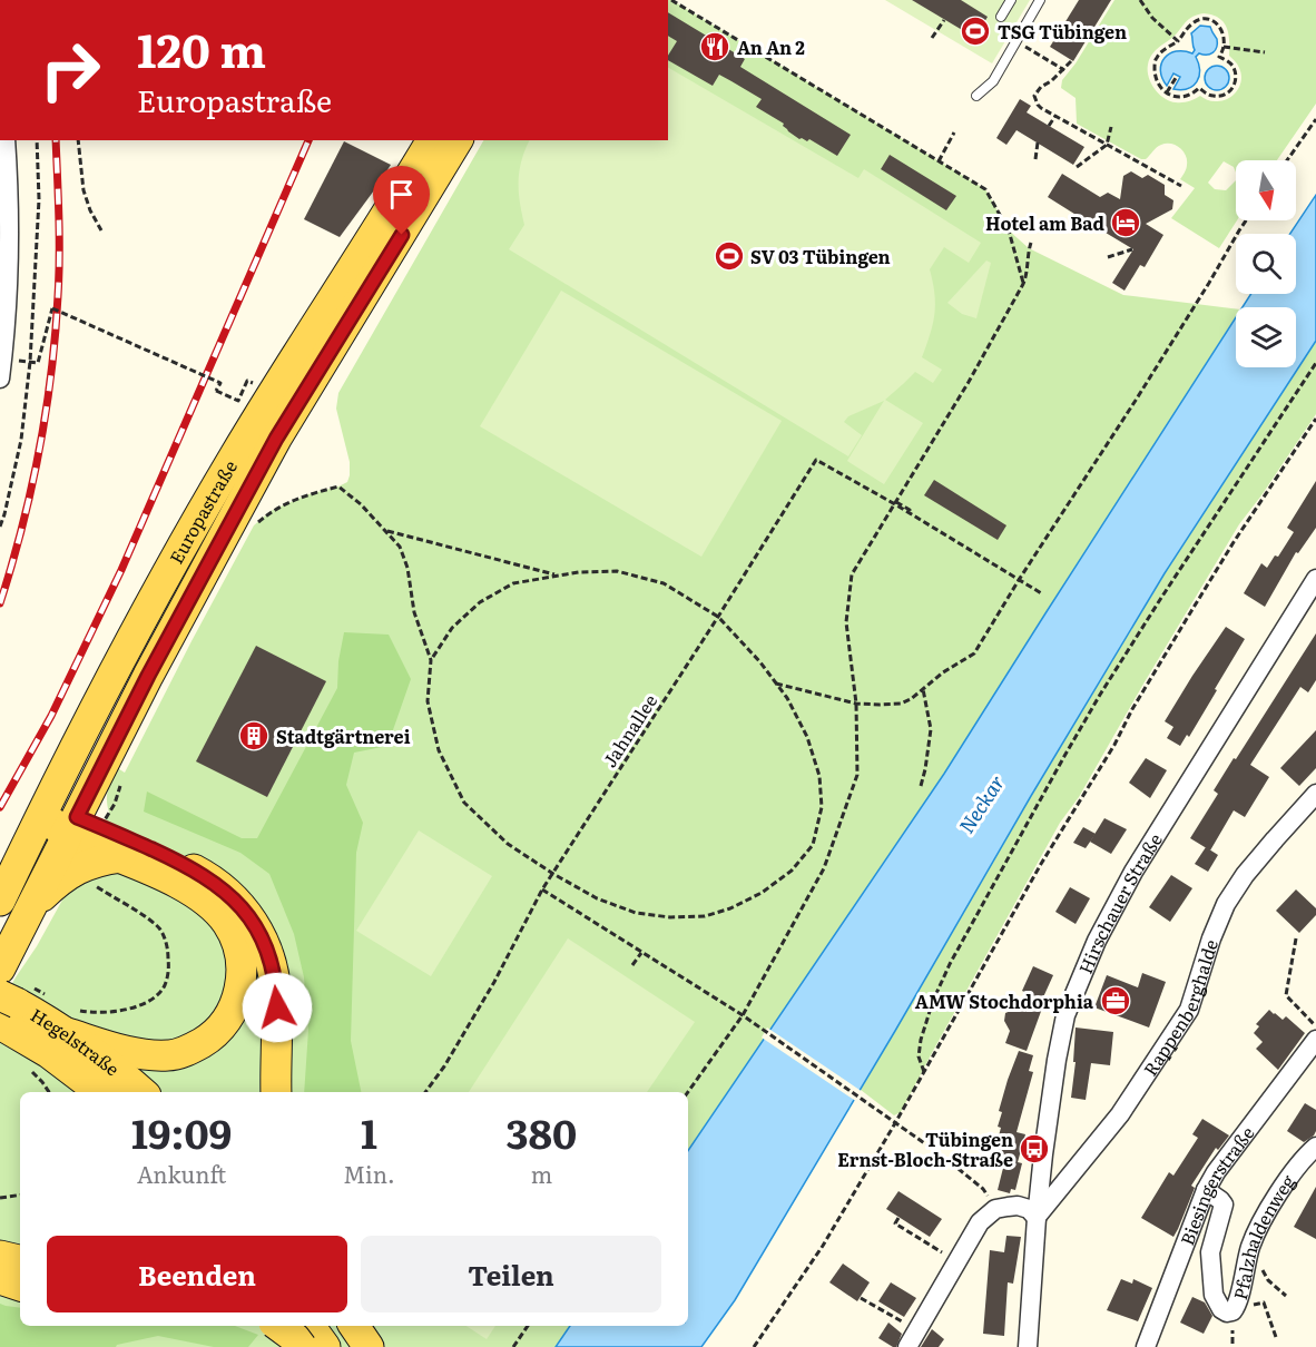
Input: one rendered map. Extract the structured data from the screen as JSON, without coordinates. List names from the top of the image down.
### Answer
{
  "streets": {
    "main road": ["Europastraße", "Hegelstraße"],
    "street": [
      "Hirschauer Straße",
      "Rappenberghalde",
      "Biesingerstraße",
      "Pfalzhaldenweg"
    ],
    "path": ["Jahnallee"]
  },
  "crossings": [
    ["Hirschauer Straße", "Rappenberghalde"],
    ["Biesingerstraße", "Pfalzhaldenweg"]
  ],
  "water": ["Neckar"],
  "places": {
    "sports": ["TSG Tübingen", "SV 03 Tübingen"],
    "restaurant": ["An An 2"],
    "hotel": ["Hotel am Bad"],
    "building": ["Stadtgärtnerei"],
    "office": ["AMW Stochdorphia"],
    "bus stop": ["Tübingen Ernst-Bloch-Straße"]
  },
  "north": "bottom",
  "page": {
    "turn": ["120 m", "Europastraße"],
    "eta": [
      "19:09",
      "Ankunft",
      "1",
      "Min.",
      "380",
      "m"
    ],
    "buttons": ["Beenden", "Teilen"]
  }
}
